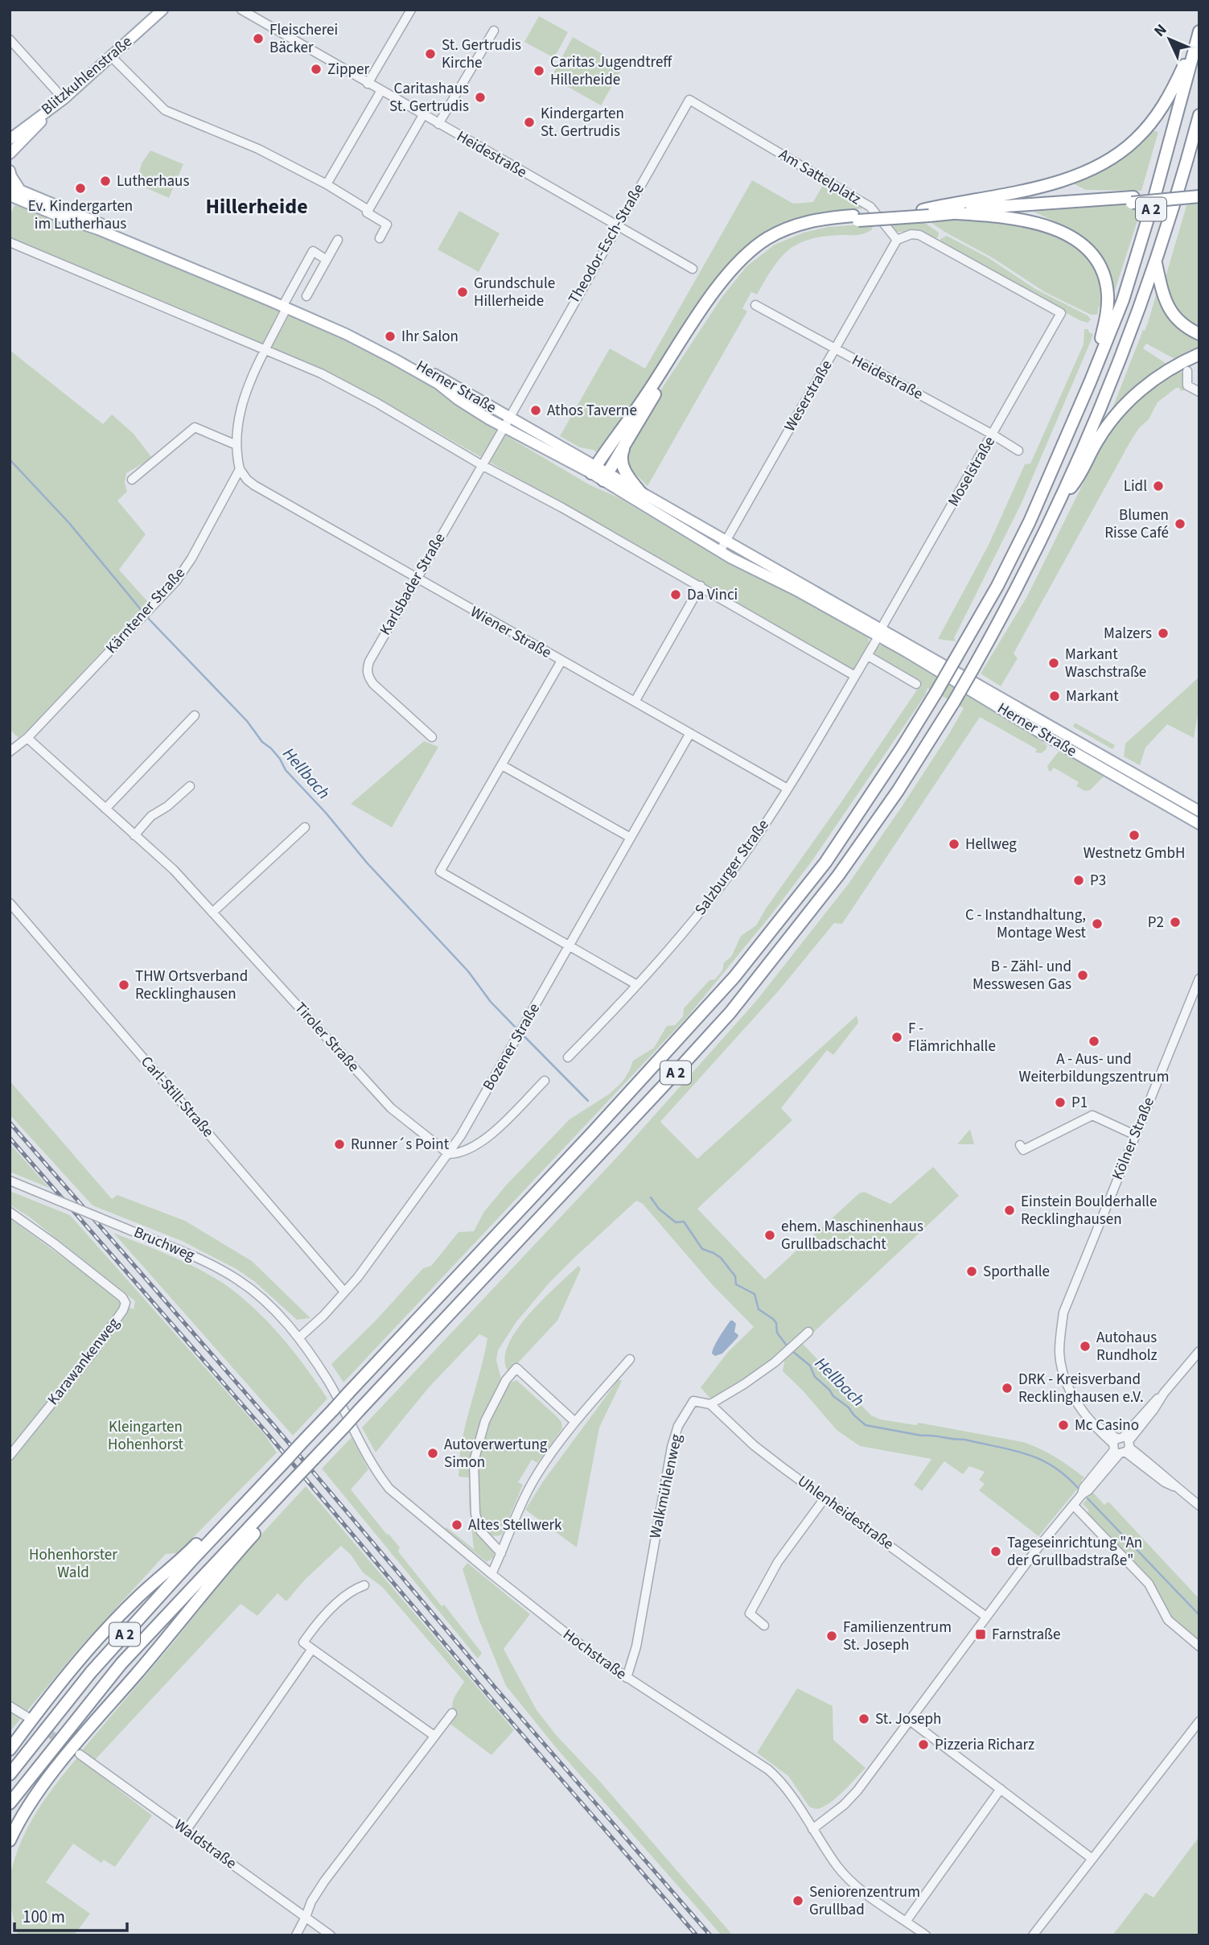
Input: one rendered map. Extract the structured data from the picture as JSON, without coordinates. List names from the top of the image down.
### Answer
{
  "streets": {
    "highway": ["A 2"],
    "main road": ["Blitzkuhlenstraße", "Herner Straße"],
    "street": [
      "Heidestraße",
      "Am Sattelplatz",
      "Theodor-Esch-Straße",
      "Weserstraße",
      "Moselstraße",
      "Karlsbader Straße",
      "Kärntener Straße",
      "Wiener Straße",
      "Salzburger Straße",
      "Tiroler Straße",
      "Bozener Straße",
      "Carl-Still-Straße",
      "Kölner Straße",
      "Bruchweg",
      "Karawankenweg",
      "Walkmühlenweg",
      "Uhlenheidestraße",
      "Hochstraße",
      "Waldstraße"
    ]
  },
  "crossings": [
    ["Heidestraße", "Theodor-Esch-Straße"],
    ["Heidestraße", "Weserstraße"],
    ["Heidestraße", "Moselstraße"],
    ["Am Sattelplatz", "Theodor-Esch-Straße"],
    ["Am Sattelplatz", "Weserstraße"],
    ["Am Sattelplatz", "Moselstraße"],
    ["Theodor-Esch-Straße", "Herner Straße"],
    ["Theodor-Esch-Straße", "Karlsbader Straße"],
    ["Herner Straße", "Weserstraße"],
    ["Herner Straße", "Moselstraße"],
    ["Herner Straße", "Karlsbader Straße"],
    ["Herner Straße", "Salzburger Straße"],
    ["Weserstraße", "Moselstraße"],
    ["Moselstraße", "Salzburger Straße"],
    ["Karlsbader Straße", "Wiener Straße"],
    ["Kärntener Straße", "Wiener Straße"],
    ["Kärntener Straße", "Tiroler Straße"],
    ["Wiener Straße", "Salzburger Straße"],
    ["Wiener Straße", "Bozener Straße"],
    ["Tiroler Straße", "Bozener Straße"],
    ["Bozener Straße", "Carl-Still-Straße"],
    ["Bozener Straße", "Bruchweg"],
    ["Bozener Straße", "Hochstraße"],
    ["Bruchweg", "Hochstraße"],
    ["Walkmühlenweg", "Uhlenheidestraße"],
    ["Walkmühlenweg", "Hochstraße"]
  ],
  "districts": ["Hillerheide"],
  "water": ["Hellbach"],
  "parks": ["Kleingarten Hohenhorst", "Hohenhorster Wald"],
  "places": {
    "other": [
      "Fleischerei Bäcker",
      "St. Gertrudis Kirche",
      "Zipper",
      "Caritas Jugendtreff Hillerheide",
      "Caritashaus St. Gertrudis",
      "Kindergarten St. Gertrudis",
      "Lutherhaus",
      "Ev. Kindergarten im Lutherhaus",
      "Grundschule Hillerheide",
      "Ihr Salon",
      "Athos Taverne",
      "Lidl",
      "Blumen Risse Café",
      "Da Vinci",
      "Malzers",
      "Markant Waschstraße",
      "Markant",
      "Westnetz GmbH",
      "Hellweg",
      "P3",
      "P2",
      "C - Instandhaltung, Montage West",
      "B - Zähl- und Messwesen Gas",
      "THW Ortsverband Recklinghausen",
      "F - Flämrichhalle",
      "A - Aus- und Weiterbildungszentrum",
      "P1",
      "Runner´s Point",
      "Einstein Boulderhalle Recklinghausen",
      "ehem. Maschinenhaus Grullbadschacht",
      "Sporthalle",
      "Autohaus Rundholz",
      "DRK - Kreisverband Recklinghausen e.V.",
      "Mc Casino",
      "Autoverwertung Simon",
      "Altes Stellwerk",
      "Tageseinrichtung \"An der Grullbadstraße\"",
      "Familienzentrum St. Joseph",
      "St. Joseph",
      "Pizzeria Richarz",
      "Seniorenzentrum Grullbad"
    ],
    "transit": ["Farnstraße"]
  },
  "scale_bar": "100 m",
  "north": "top left"
}
